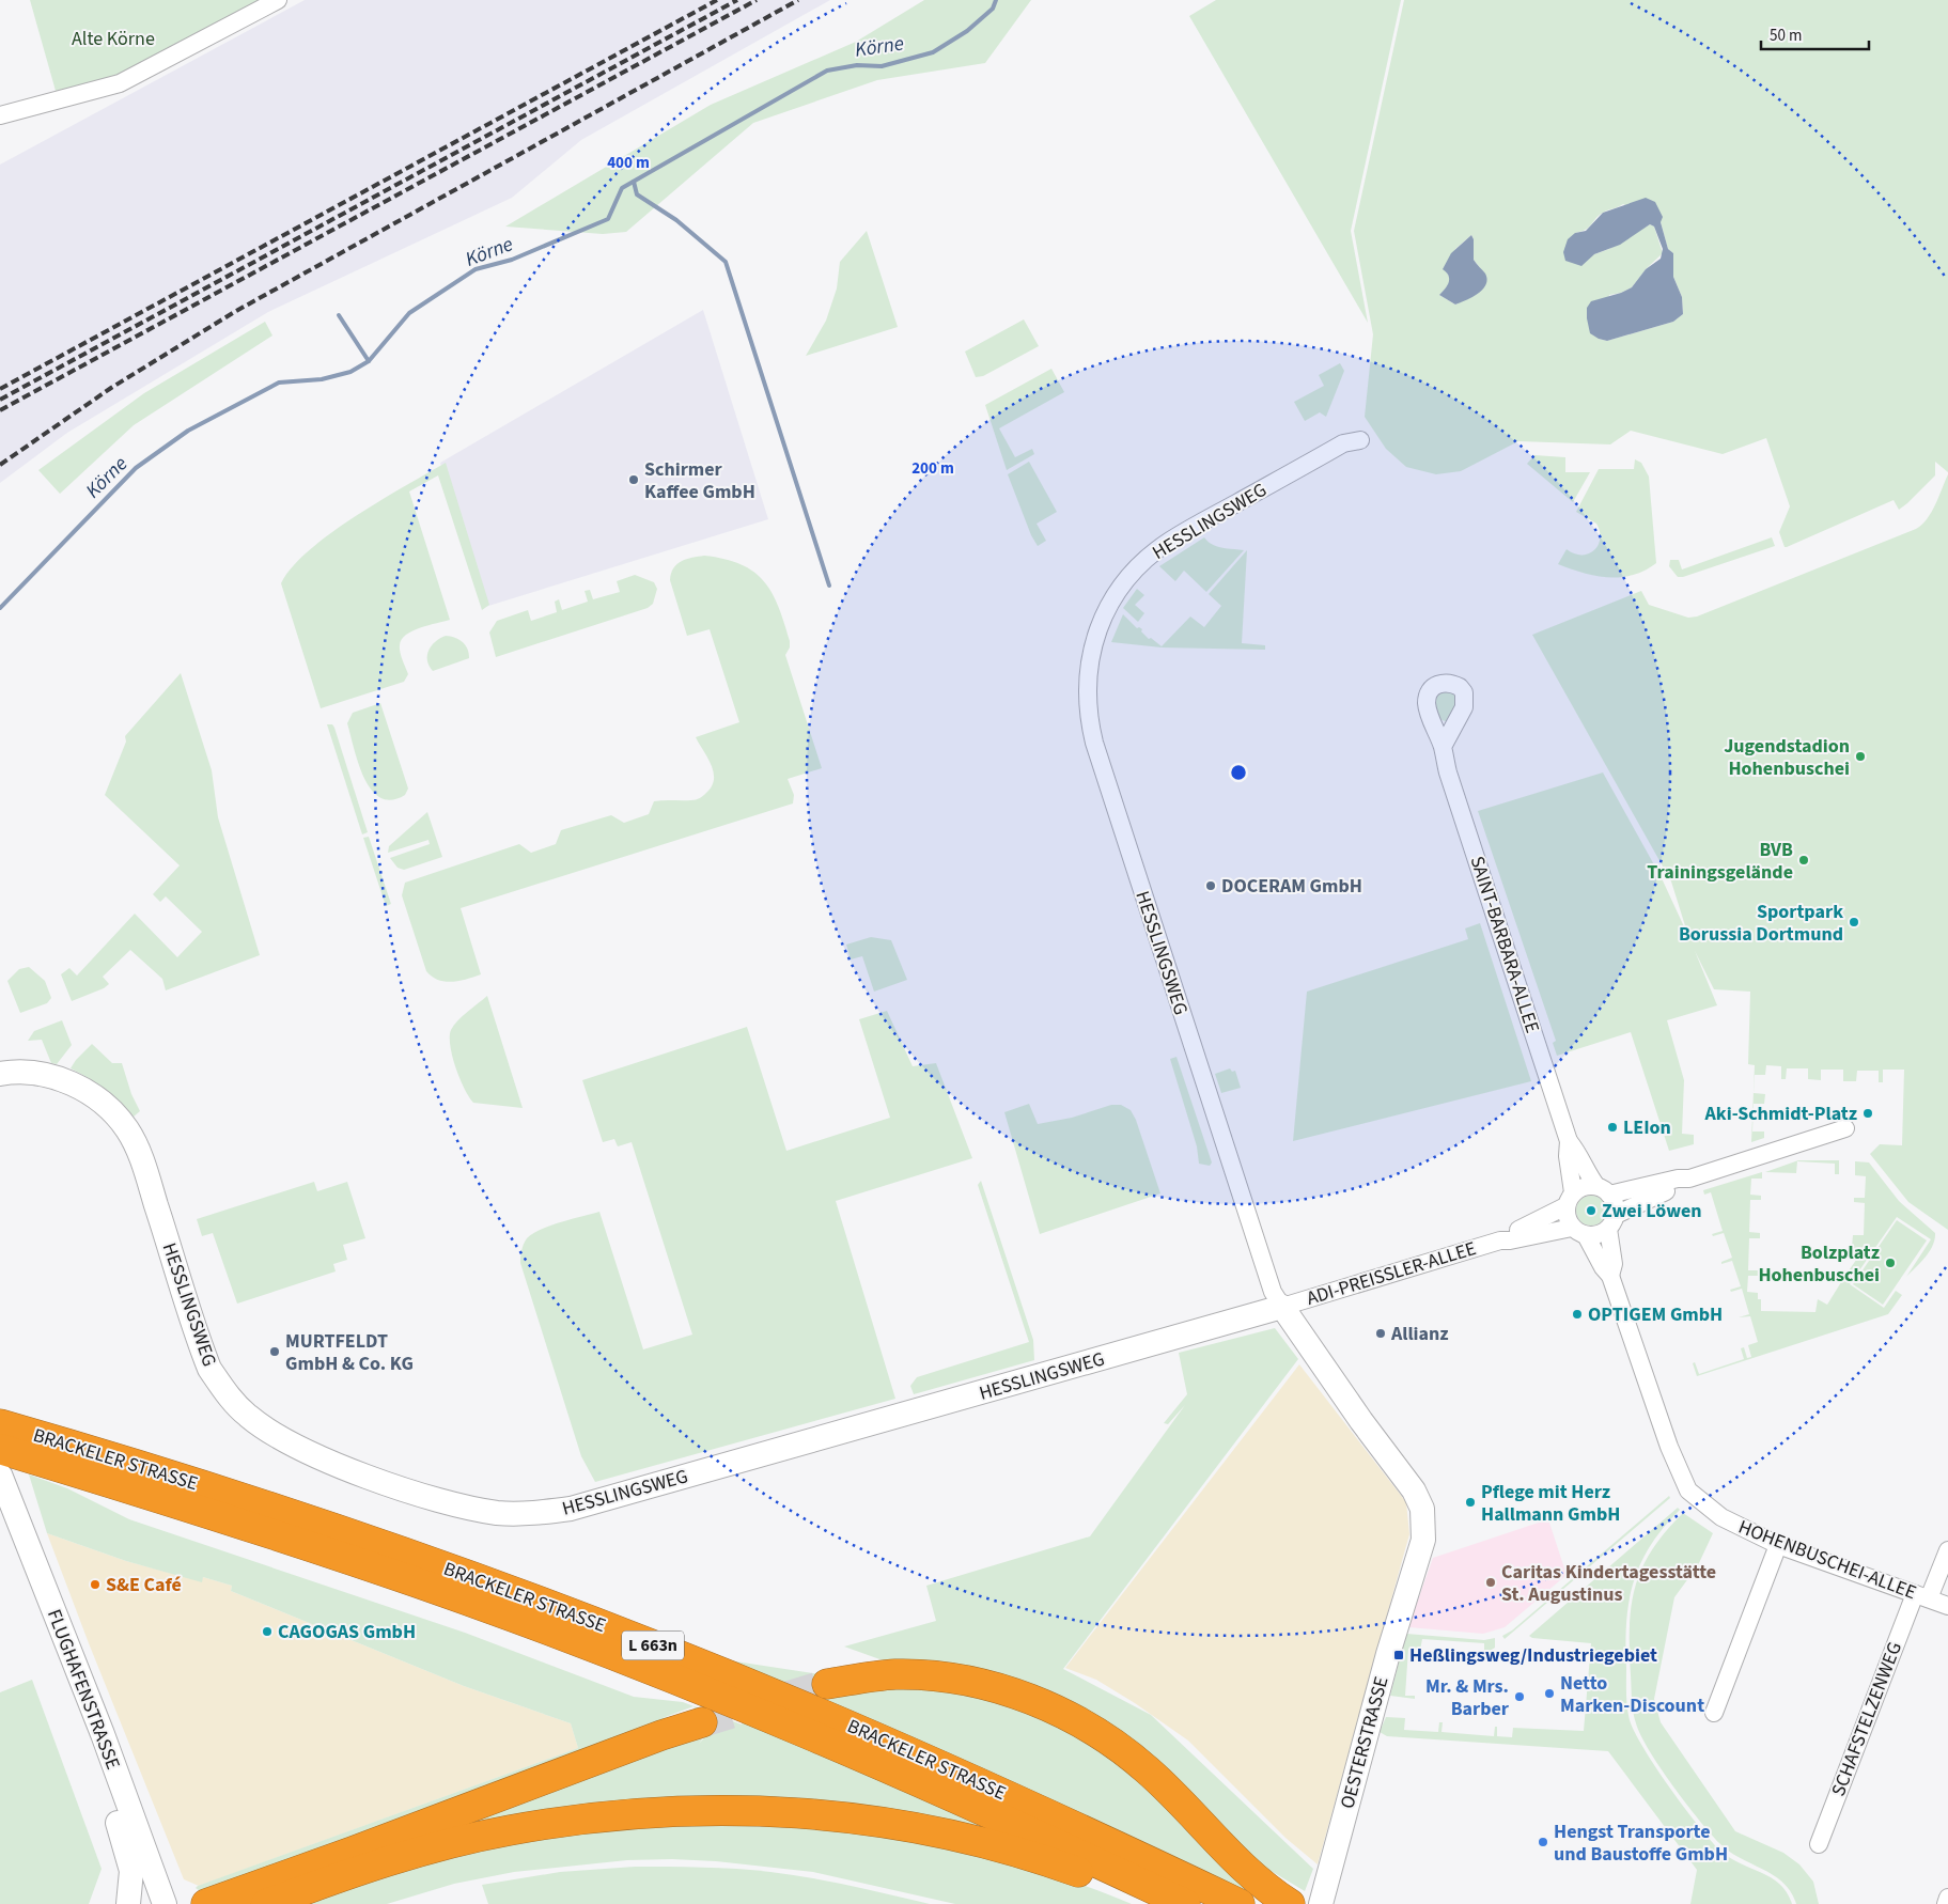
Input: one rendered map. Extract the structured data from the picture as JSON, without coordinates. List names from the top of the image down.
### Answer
{
  "streets": {
    "highway": ["BRACKELER STRASSE", "L 663n"],
    "street": [
      "HESSLINGSWEG",
      "SAINT-BARBARA-ALLEE",
      "ADI-PREISSLER-ALLEE",
      "HOHENBUSCHEI-ALLEE",
      "FLUGHAFENSTRASSE",
      "SCHAFSTELZENWEG",
      "OESTERSTRASSE"
    ]
  },
  "crossings": [
    ["HESSLINGSWEG", "ADI-PREISSLER-ALLEE"],
    ["HESSLINGSWEG", "OESTERSTRASSE"],
    ["SAINT-BARBARA-ALLEE", "ADI-PREISSLER-ALLEE"],
    ["SAINT-BARBARA-ALLEE", "HOHENBUSCHEI-ALLEE"],
    ["ADI-PREISSLER-ALLEE", "HOHENBUSCHEI-ALLEE"],
    ["ADI-PREISSLER-ALLEE", "OESTERSTRASSE"],
    ["HOHENBUSCHEI-ALLEE", "SCHAFSTELZENWEG"]
  ],
  "water": ["Körne"],
  "parks": ["Alte Körne"],
  "places": {
    "other": [
      "Schirmer Kaffee GmbH",
      "Jugendstadion Hohenbuschei",
      "BVB Trainingsgelände",
      "DOCERAM GmbH",
      "Sportpark Borussia Dortmund",
      "Aki-Schmidt-Platz",
      "LEIon",
      "Zwei Löwen",
      "Bolzplatz Hohenbuschei",
      "OPTIGEM GmbH",
      "Allianz",
      "MURTFELDT GmbH & Co. KG",
      "Pflege mit Herz Hallmann GmbH",
      "Caritas Kindertagesstätte St. Augustinus",
      "S&E Café",
      "CAGOGAS GmbH",
      "Netto Marken-Discount",
      "Mr. & Mrs. Barber",
      "Hengst Transporte und Baustoffe GmbH"
    ],
    "transit": ["Heßlingsweg/Industriegebiet"]
  },
  "scale_bar": "50 m",
  "rings": ["400 m", "200 m"]
}
